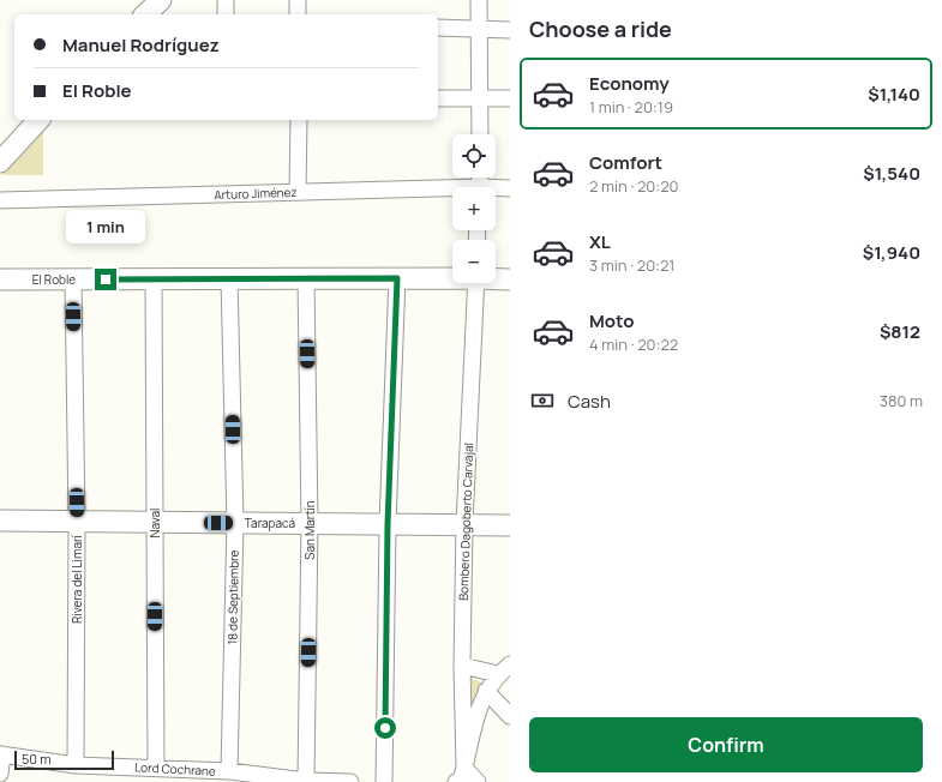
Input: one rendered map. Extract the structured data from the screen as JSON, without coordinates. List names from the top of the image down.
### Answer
{
  "streets": {
    "street": [
      "Arturo Jiménez",
      "El Roble",
      "Bombero Dagoberto Carvajal",
      "Naval",
      "Tarapacá",
      "San Martín",
      "Rivera del Limarí",
      "18 de Septiembre",
      "Lord Cochrane"
    ]
  },
  "crossings": [
    ["El Roble", "Naval"],
    ["El Roble", "San Martín"],
    ["El Roble", "Rivera del Limarí"],
    ["El Roble", "18 de Septiembre"],
    ["Bombero Dagoberto Carvajal", "Tarapacá"],
    ["Naval", "Tarapacá"],
    ["Naval", "Lord Cochrane"],
    ["Tarapacá", "San Martín"],
    ["Tarapacá", "Rivera del Limarí"],
    ["Tarapacá", "18 de Septiembre"],
    ["San Martín", "Lord Cochrane"],
    ["Rivera del Limarí", "Lord Cochrane"],
    ["18 de Septiembre", "Lord Cochrane"]
  ],
  "scale_bar": "50 m",
  "page": {
    "heading": "Choose a ride",
    "banner": ["Manuel Rodríguez", "El Roble"],
    "list": [
      {
        "name": "Economy",
        "note": "1 min · 20:19",
        "value": "$1,140"
      },
      {
        "name": "Comfort",
        "note": "2 min · 20:20",
        "value": "$1,540"
      },
      {
        "name": "XL",
        "note": "3 min · 20:21",
        "value": "$1,940"
      },
      {
        "name": "Moto",
        "note": "4 min · 20:22",
        "value": "$812"
      }
    ],
    "map_buttons": ["+", "−"],
    "bubble": "1 min",
    "pay": ["Cash", "380 m"],
    "buttons": "Confirm",
    "scale": "50 m"
  }
}
